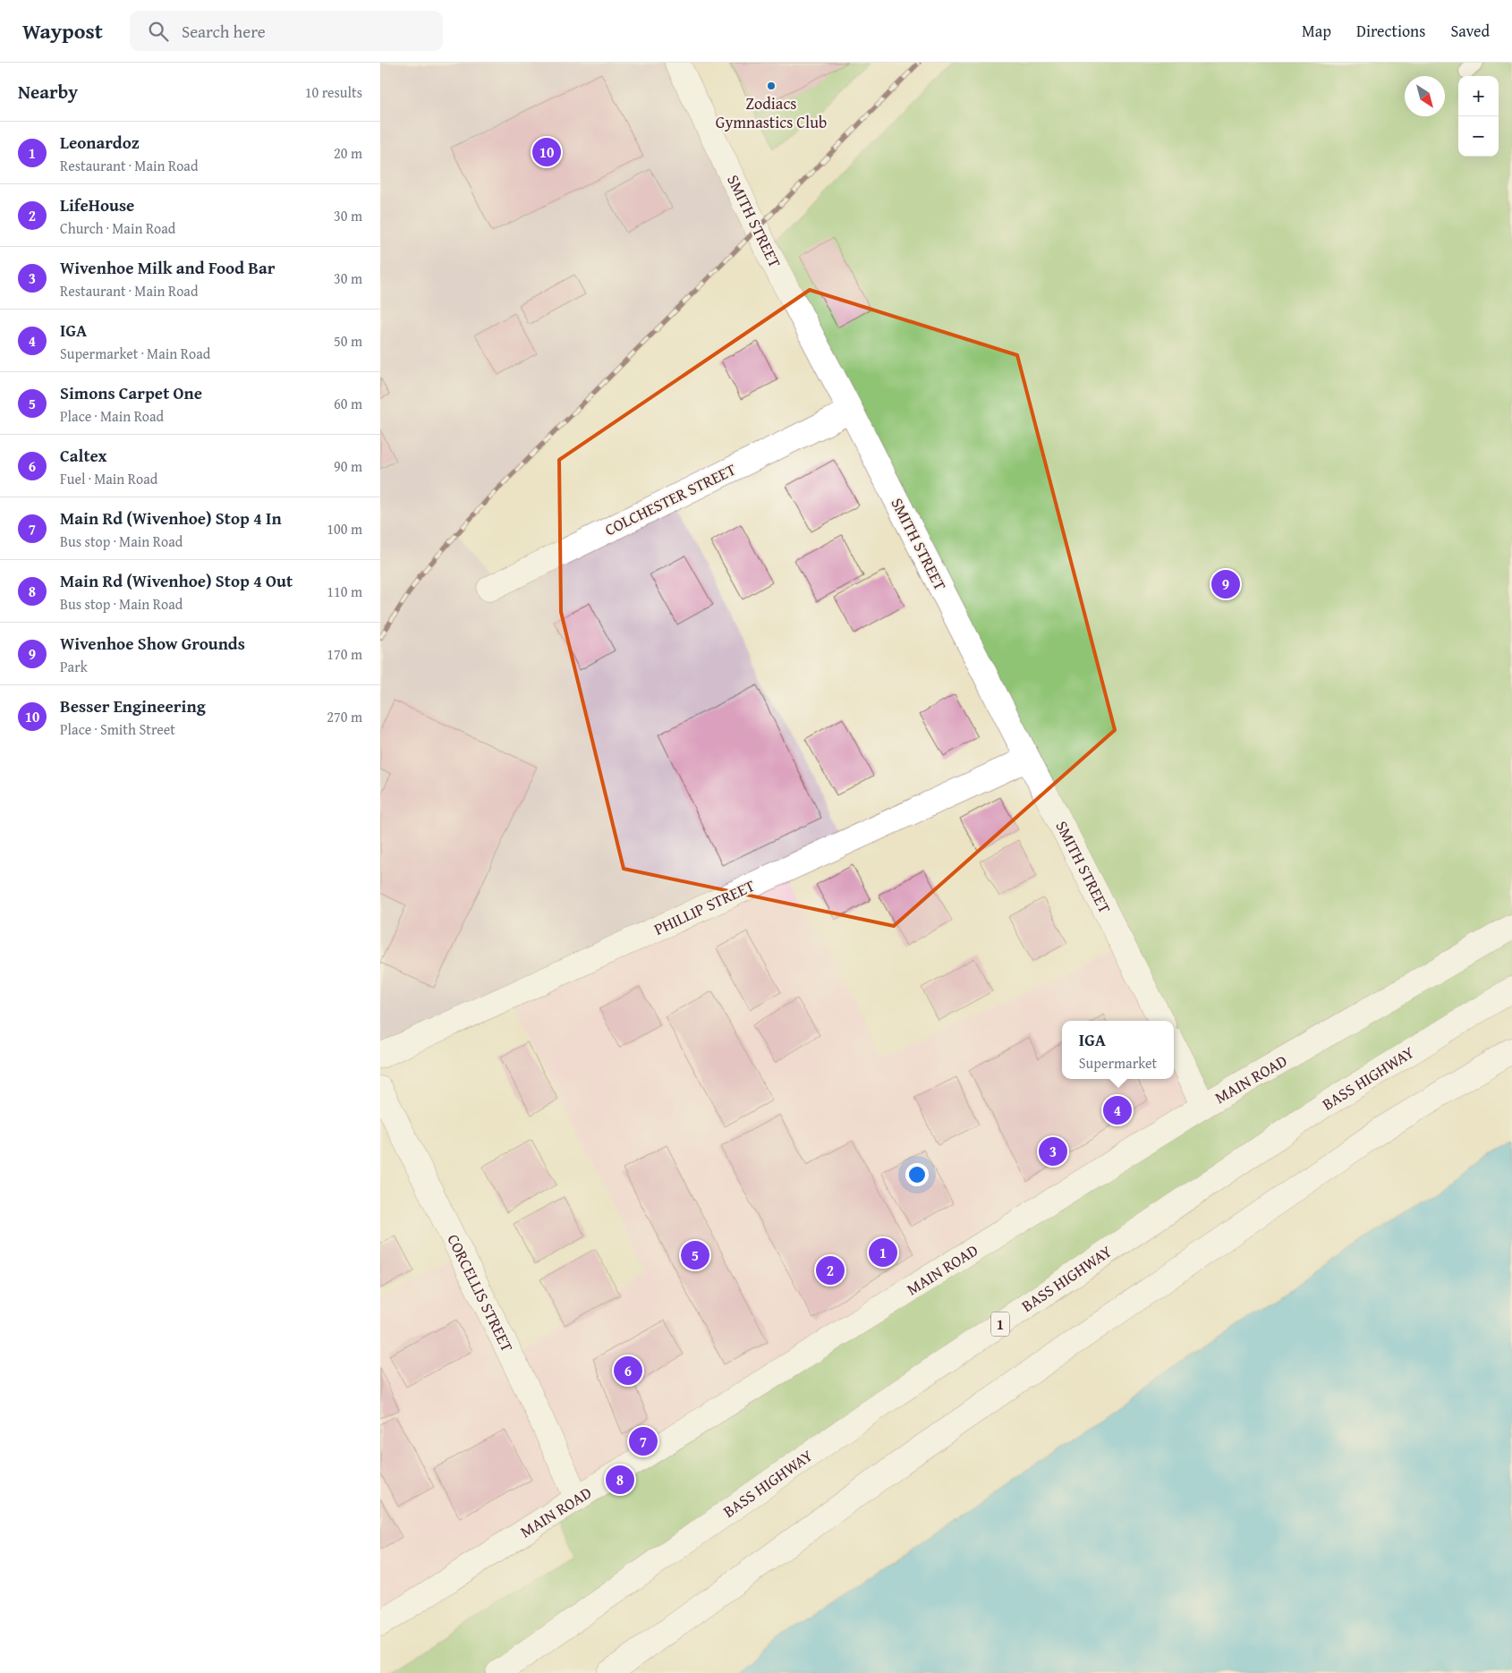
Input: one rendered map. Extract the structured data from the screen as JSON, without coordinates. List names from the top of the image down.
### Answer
{
  "streets": {
    "main road": [
      "SMITH STREET",
      "COLCHESTER STREET",
      "PHILLIP STREET",
      "BASS HIGHWAY",
      "MAIN ROAD",
      "CORCELLIS STREET",
      "1"
    ]
  },
  "crossings": [
    ["SMITH STREET", "COLCHESTER STREET"],
    ["SMITH STREET", "PHILLIP STREET"],
    ["MAIN ROAD", "CORCELLIS STREET"]
  ],
  "places": ["Zodiacs Gymnastics Club"],
  "north": "bottom right",
  "page": {
    "header": "Waypost",
    "search": "Search here",
    "nav": ["Map", "Directions", "Saved"],
    "heading": ["Nearby", "10 results"],
    "map_buttons": ["+", "−"],
    "list": [
      {
        "mark": "1",
        "name": "Leonardoz",
        "note": "Restaurant · Main Road",
        "value": "20 m"
      },
      {
        "mark": "2",
        "name": "LifeHouse",
        "note": "Church · Main Road",
        "value": "30 m"
      },
      {
        "mark": "3",
        "name": "Wivenhoe Milk and Food Bar",
        "note": "Restaurant · Main Road",
        "value": "30 m"
      },
      {
        "mark": "4",
        "name": "IGA",
        "note": "Supermarket · Main Road",
        "value": "50 m"
      },
      {
        "mark": "5",
        "name": "Simons Carpet One",
        "note": "Place · Main Road",
        "value": "60 m"
      },
      {
        "mark": "6",
        "name": "Caltex",
        "note": "Fuel · Main Road",
        "value": "90 m"
      },
      {
        "mark": "7",
        "name": "Main Rd (Wivenhoe) Stop 4 In",
        "note": "Bus stop · Main Road",
        "value": "100 m"
      },
      {
        "mark": "8",
        "name": "Main Rd (Wivenhoe) Stop 4 Out",
        "note": "Bus stop · Main Road",
        "value": "110 m"
      },
      {
        "mark": "9",
        "name": "Wivenhoe Show Grounds",
        "note": "Park",
        "value": "170 m"
      },
      {
        "mark": "10",
        "name": "Besser Engineering",
        "note": "Place · Smith Street",
        "value": "270 m"
      }
    ],
    "pins": [
      "10",
      "9",
      "4",
      "3",
      "1",
      "5",
      "2",
      "6",
      "7",
      "8"
    ],
    "popup": ["IGA", "Supermarket"]
  }
}
